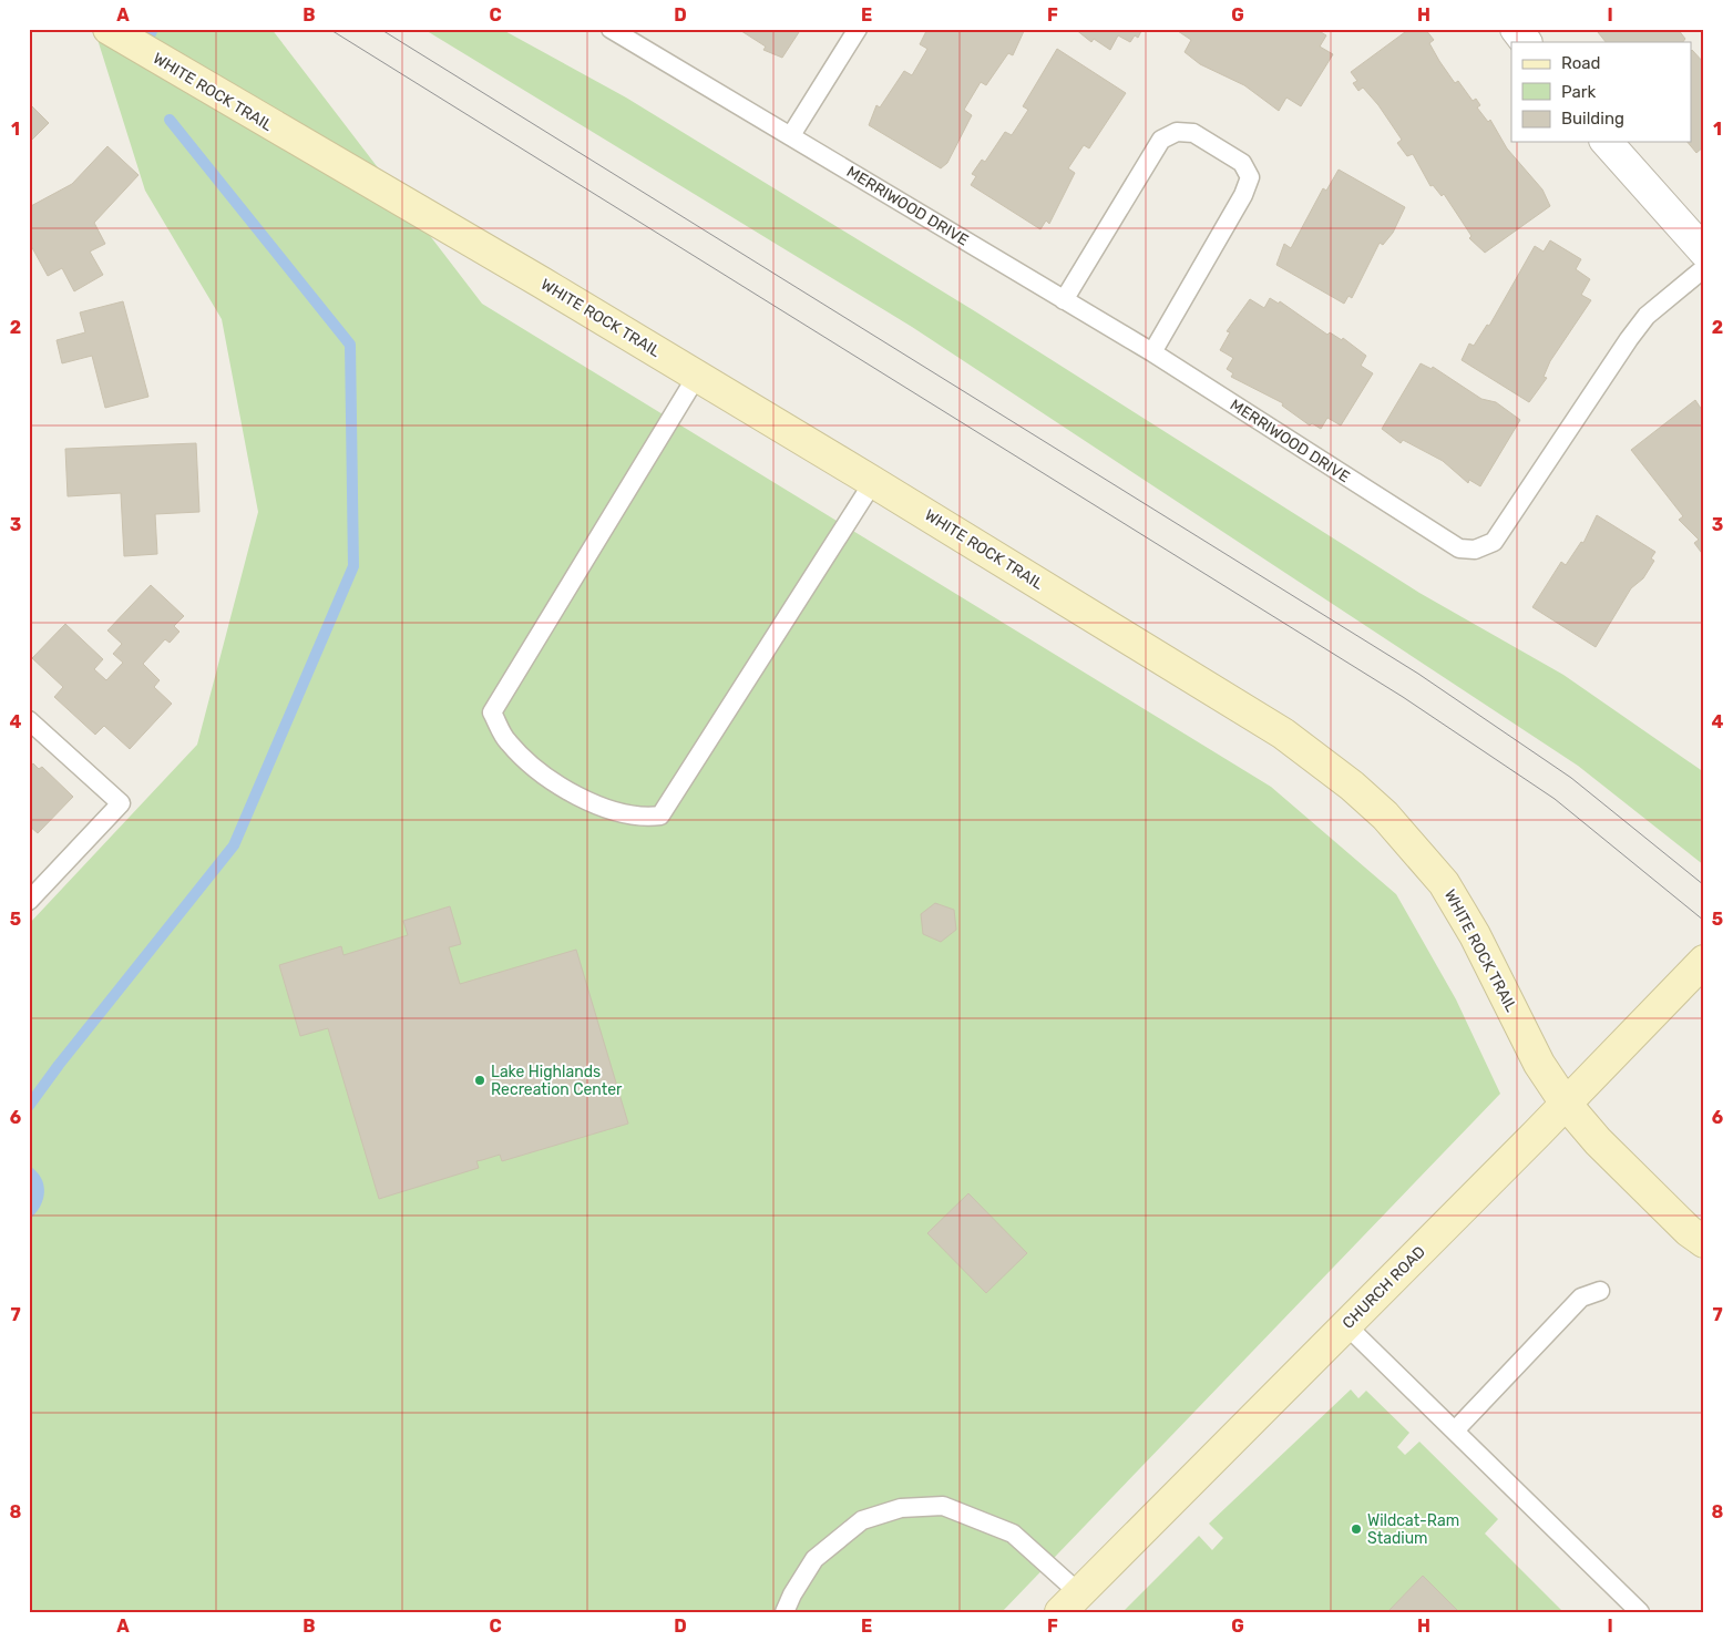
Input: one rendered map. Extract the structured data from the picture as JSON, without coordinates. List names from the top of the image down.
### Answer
{
  "streets": {
    "street": ["WHITE ROCK TRAIL", "CHURCH ROAD"],
    "lane": ["MERRIWOOD DRIVE"]
  },
  "crossings": [
    ["WHITE ROCK TRAIL", "CHURCH ROAD"]
  ],
  "places": ["Lake Highlands Recreation Center", "Wildcat-Ram Stadium"],
  "legend": ["Road", "Park", "Building"],
  "grid": {
    "columns": [
      "A",
      "B",
      "C",
      "D",
      "E",
      "F",
      "G",
      "H",
      "I"
    ],
    "rows": [
      "1",
      "2",
      "3",
      "4",
      "5",
      "6",
      "7",
      "8"
    ]
  }
}
